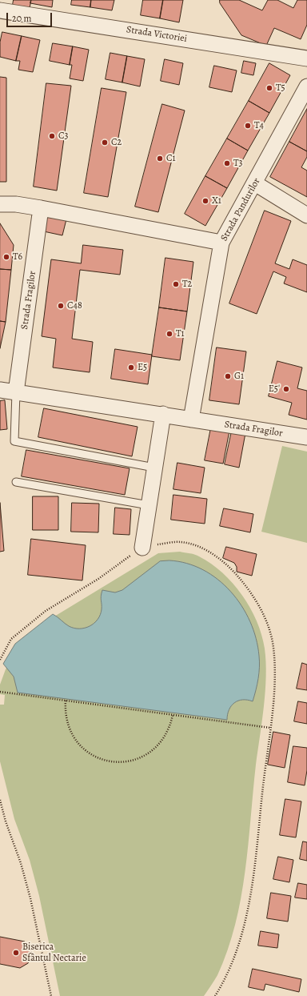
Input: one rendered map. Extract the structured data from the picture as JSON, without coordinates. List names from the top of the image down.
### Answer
{
  "streets": {
    "street": ["Strada Victoriei", "Strada Pandurilor", "Strada Fragilor"]
  },
  "crossings": [
    ["Strada Pandurilor", "Strada Fragilor"]
  ],
  "places": [
    "T5",
    "T4",
    "C3",
    "C2",
    "C1",
    "T3",
    "X1",
    "T6",
    "T2",
    "C48",
    "T1",
    "E5",
    "G1",
    "E5'",
    "Biserica Sfântul Nectarie"
  ],
  "scale_bar": "20 m"
}
